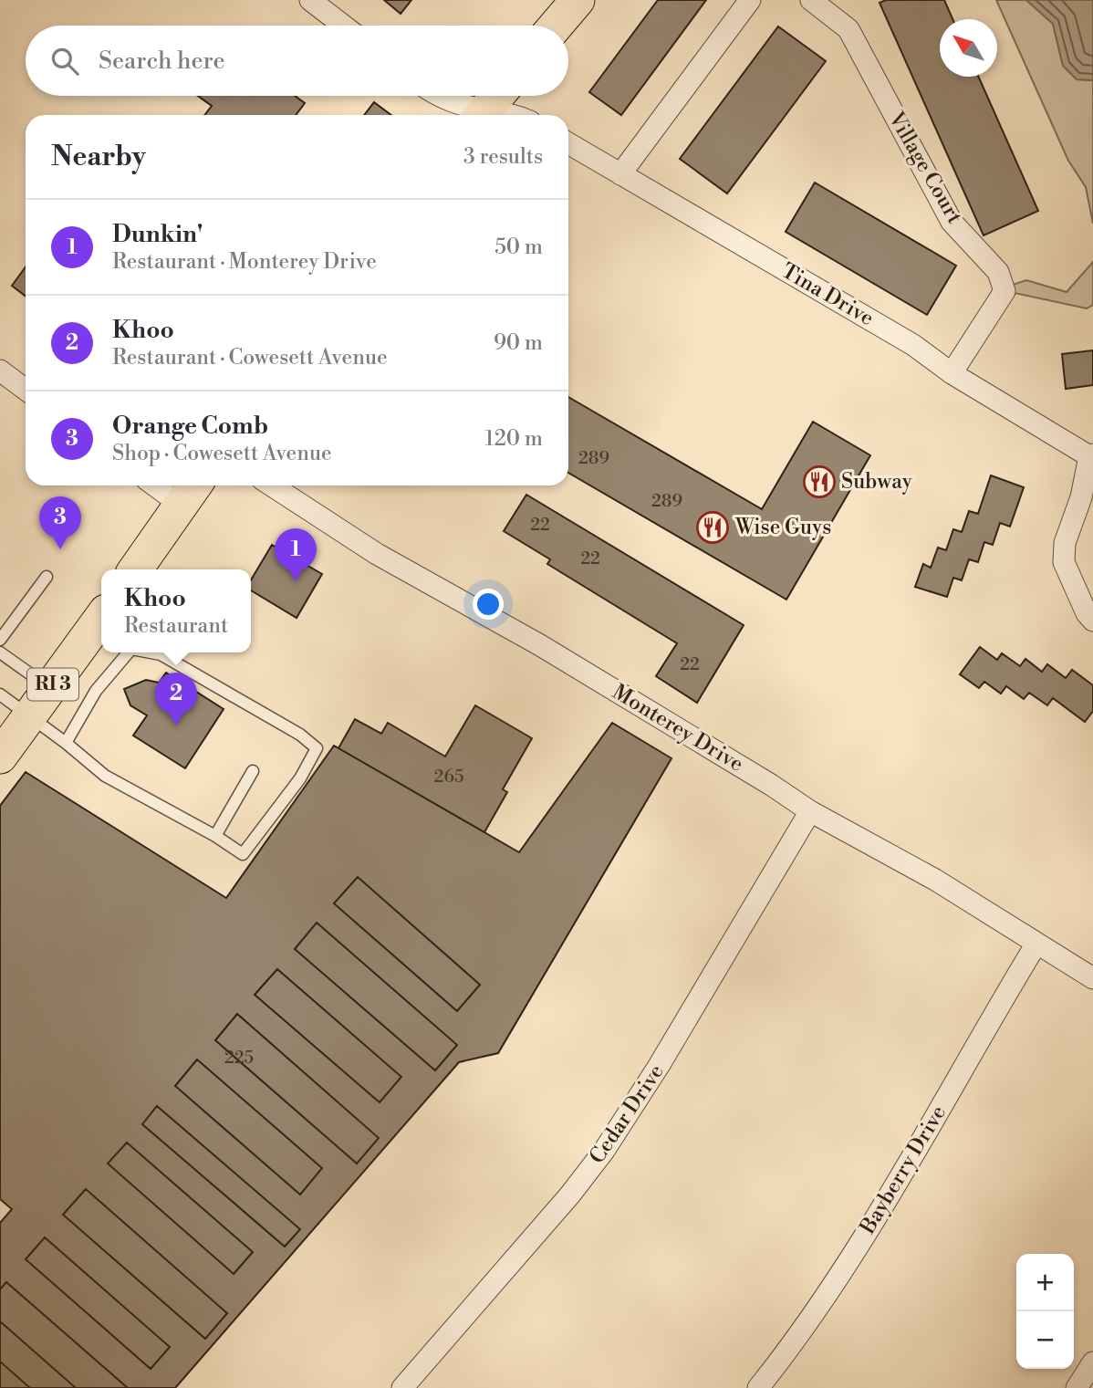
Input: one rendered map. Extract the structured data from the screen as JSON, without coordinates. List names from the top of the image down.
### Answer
{
  "streets": {
    "main road": ["RI 3"],
    "street": [
      "Village Court",
      "Tina Drive",
      "Monterey Drive",
      "Cedar Drive",
      "Bayberry Drive"
    ]
  },
  "crossings": [
    ["Village Court", "Tina Drive"],
    ["Monterey Drive", "Cedar Drive"],
    ["Monterey Drive", "Bayberry Drive"]
  ],
  "places": {
    "restaurant": ["Subway", "Wise Guys"]
  },
  "house_numbers": [
    "289",
    "289",
    "22",
    "22",
    "22",
    "265",
    "225"
  ],
  "north": "top left",
  "page": {
    "search": "Search here",
    "heading": ["Nearby", "3 results"],
    "list": [
      {
        "mark": "1",
        "name": "Dunkin'",
        "note": "Restaurant · Monterey Drive",
        "value": "50 m"
      },
      {
        "mark": "2",
        "name": "Khoo",
        "note": "Restaurant · Cowesett Avenue",
        "value": "90 m"
      },
      {
        "mark": "3",
        "name": "Orange Comb",
        "note": "Shop · Cowesett Avenue",
        "value": "120 m"
      }
    ],
    "pins": ["3", "1", "2"],
    "popup": ["Khoo", "Restaurant"],
    "map_buttons": ["+", "−"]
  }
}
